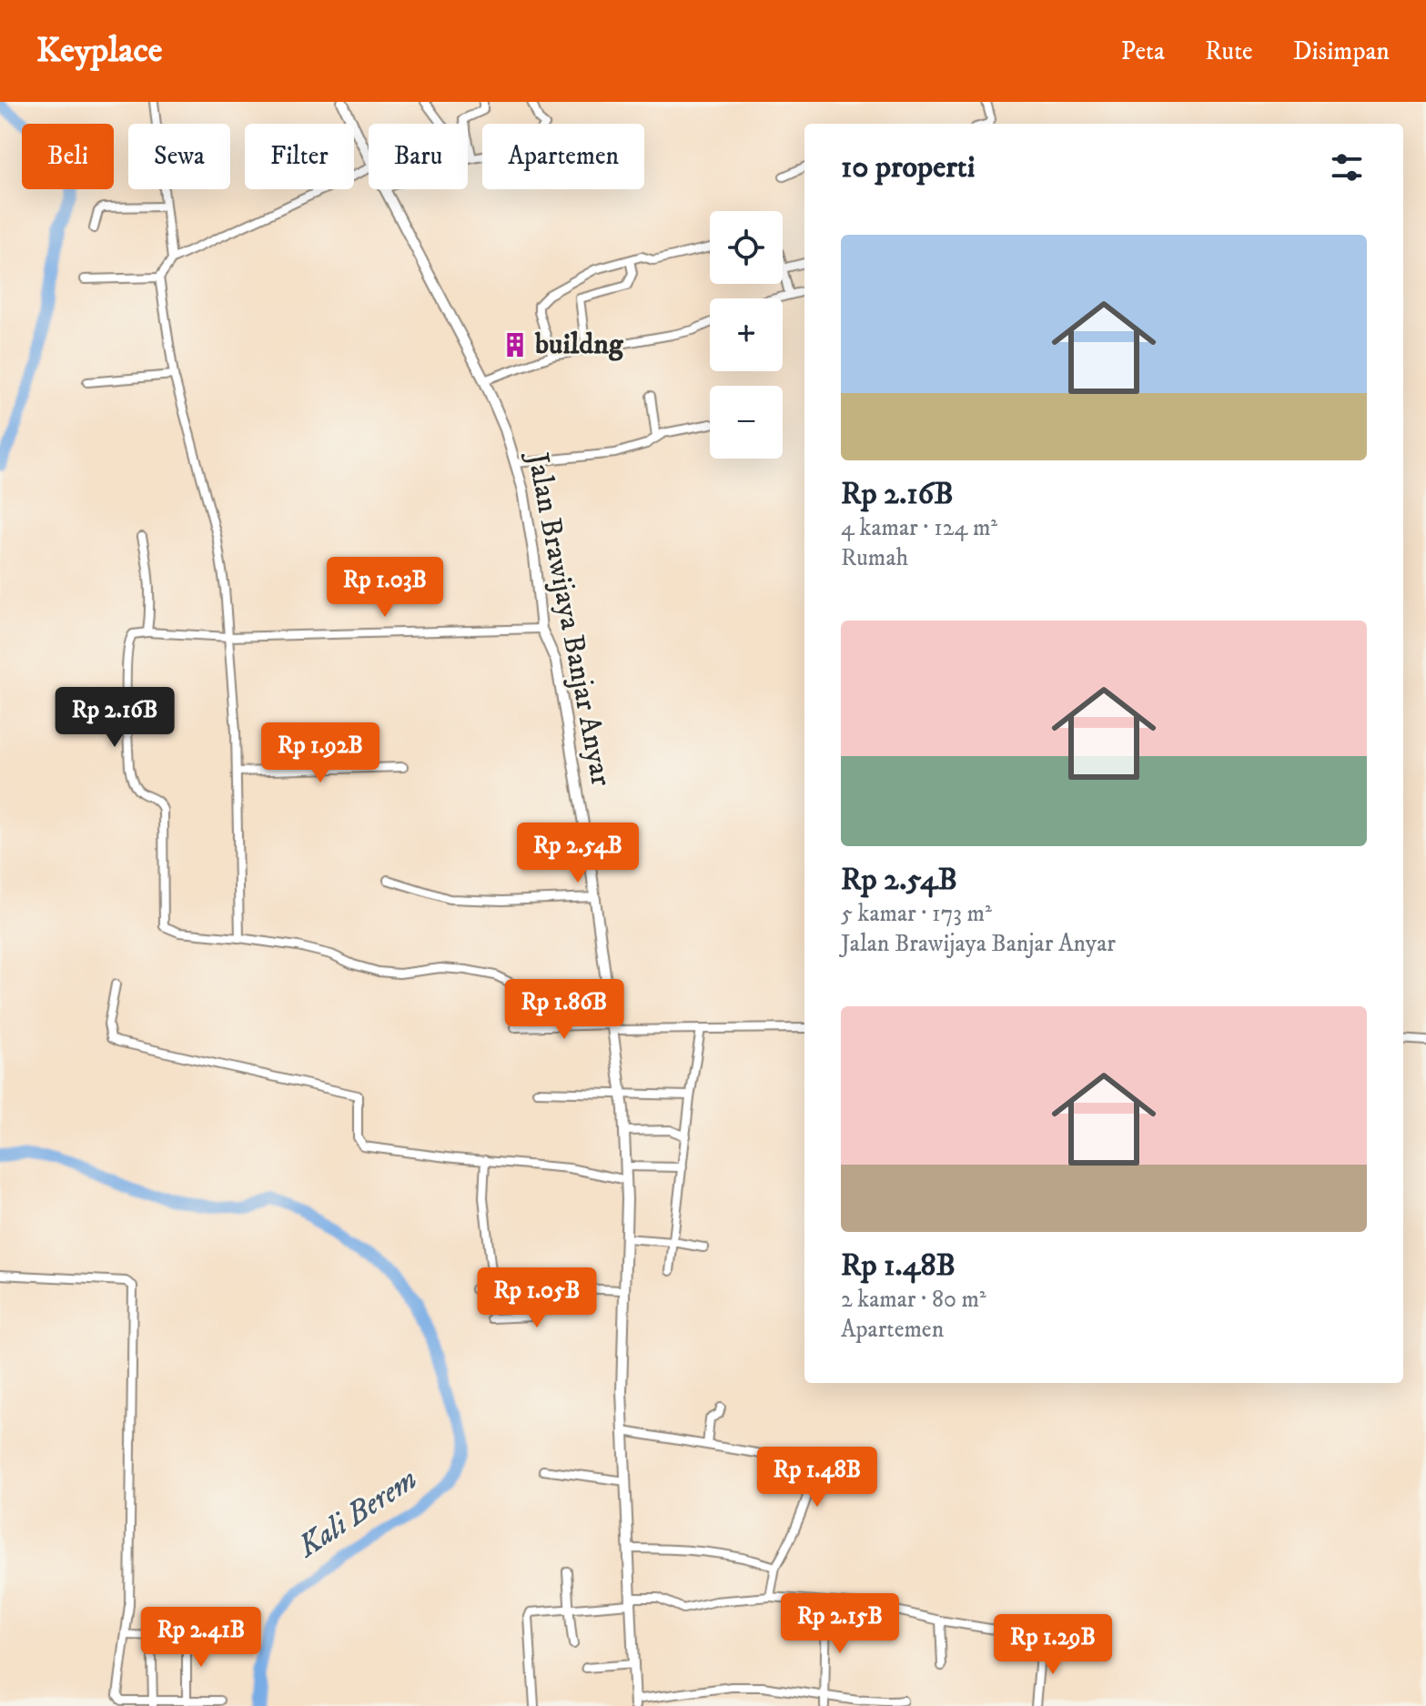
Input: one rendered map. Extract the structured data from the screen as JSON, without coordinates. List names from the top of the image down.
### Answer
{
  "streets": {
    "street": ["Jalan Brawijaya Banjar Anyar"]
  },
  "water": ["Kali Berem"],
  "places": {
    "building": ["buildng"]
  },
  "page": {
    "header": "Keyplace",
    "nav": ["Peta", "Rute", "Disimpan"],
    "chip": [
      "Beli",
      "Sewa",
      "Filter",
      "Baru",
      "Apartemen"
    ],
    "heading": "10 properti",
    "map_buttons": ["+", "−"],
    "list": [
      {
        "name": "Rp 2.16B",
        "note": "4 kamar · 124 m² · Rumah"
      },
      {
        "name": "Rp 2.54B",
        "note": "5 kamar · 173 m² · Jalan Brawijaya Banjar Anyar"
      },
      {
        "name": "Rp 1.48B",
        "note": "2 kamar · 80 m² · Apartemen"
      }
    ],
    "price": [
      "Rp 1.03B",
      "Rp 2.16B",
      "Rp 1.92B",
      "Rp 2.54B",
      "Rp 1.86B",
      "Rp 1.05B",
      "Rp 1.48B",
      "Rp 2.15B",
      "Rp 2.41B",
      "Rp 1.29B"
    ]
  }
}
